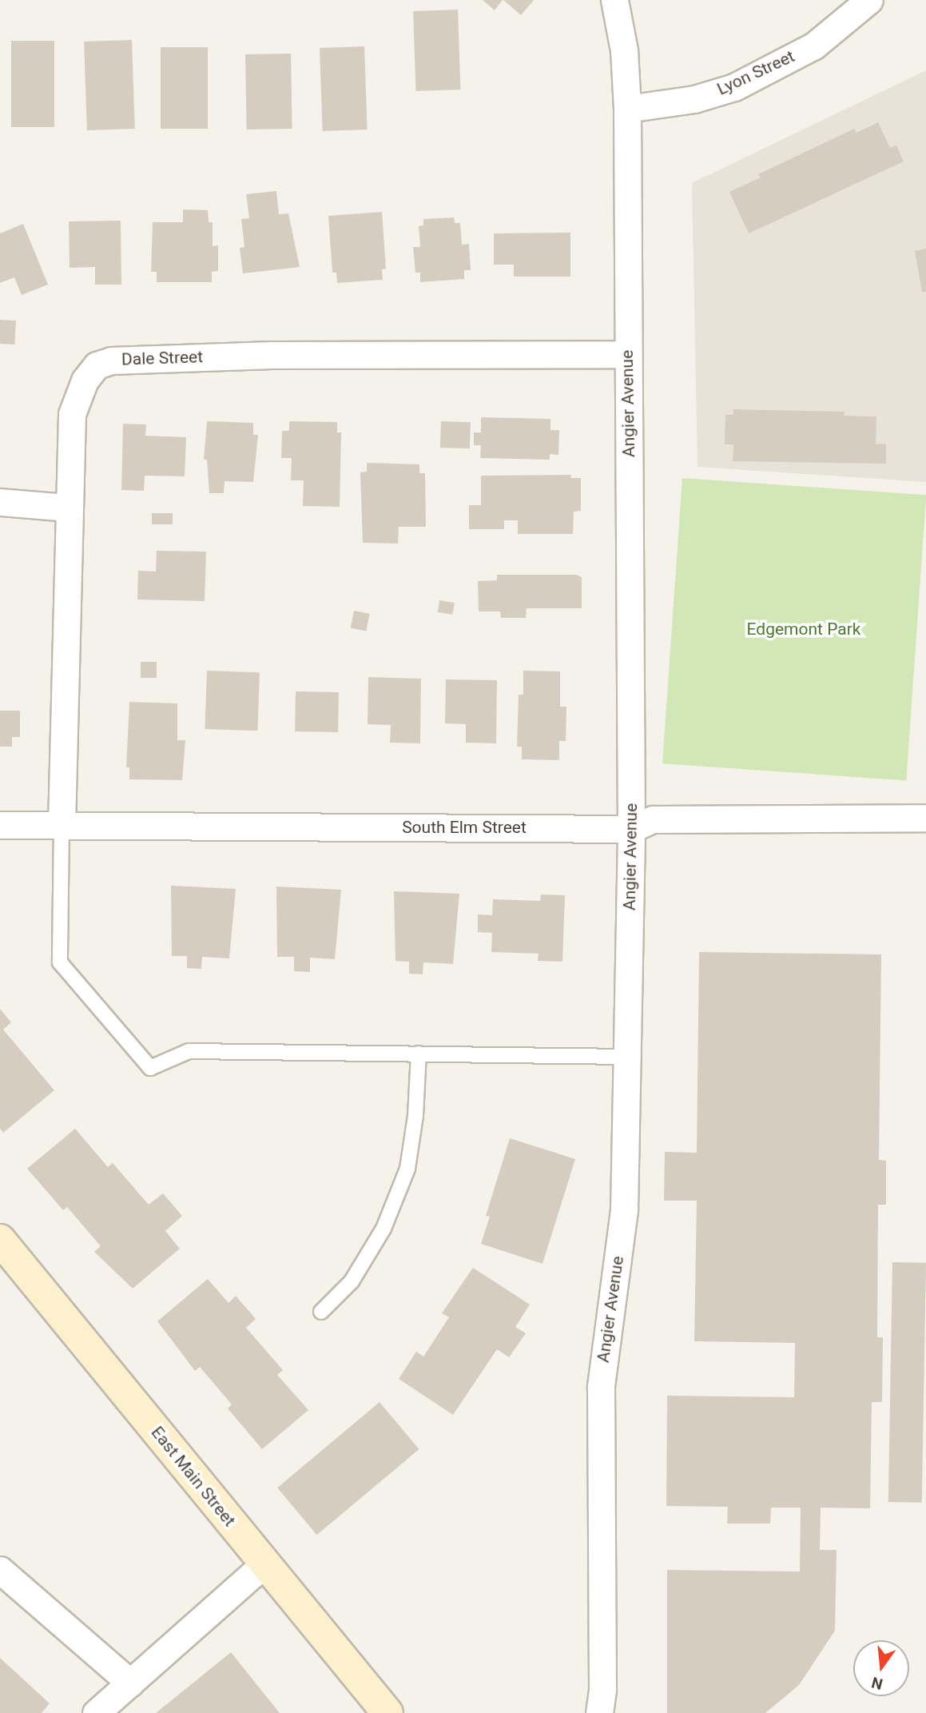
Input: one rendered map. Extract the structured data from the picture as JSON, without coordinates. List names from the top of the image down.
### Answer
{
  "streets": {
    "street": [
      "Lyon Street",
      "Dale Street",
      "Angier Avenue",
      "South Elm Street",
      "East Main Street"
    ]
  },
  "crossings": [
    ["Lyon Street", "Angier Avenue"],
    ["Dale Street", "Angier Avenue"],
    ["Dale Street", "South Elm Street"],
    ["Angier Avenue", "South Elm Street"]
  ],
  "parks": ["Edgemont Park"],
  "north": "bottom"
}
